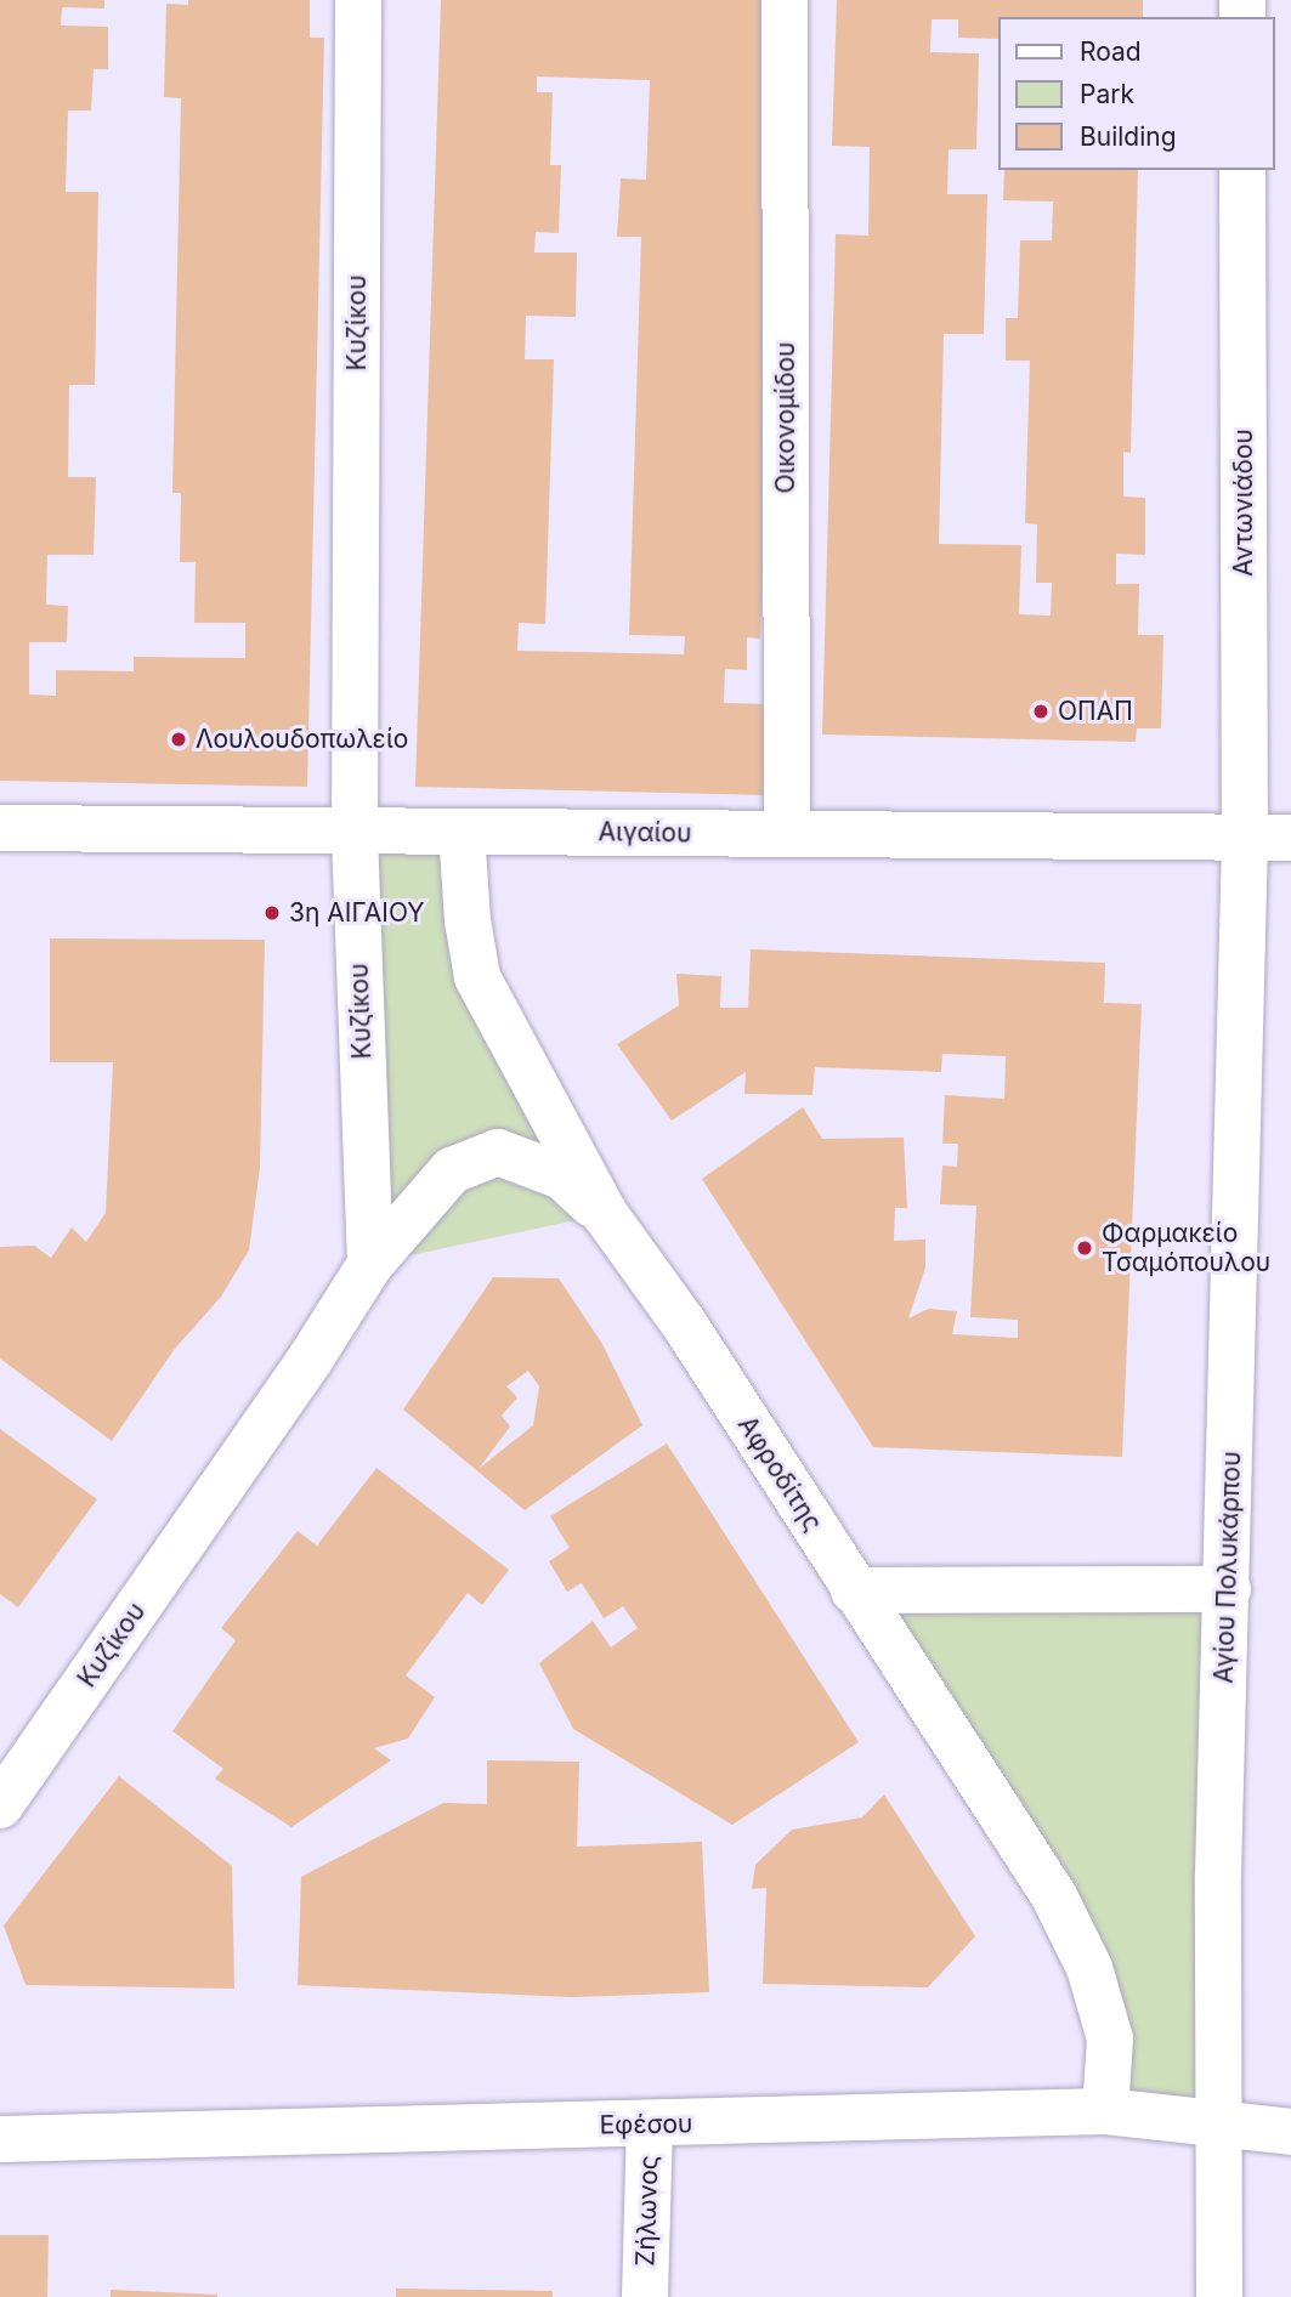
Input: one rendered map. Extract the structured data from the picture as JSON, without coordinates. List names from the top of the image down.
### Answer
{
  "streets": {
    "street": [
      "Κυζίκου",
      "Οικονομίδου",
      "Αντωνιάδου",
      "Αιγαίου",
      "Αφροδίτης",
      "Αγίου Πολυκάρπου",
      "Εφέσου",
      "Ζήλωνος"
    ]
  },
  "crossings": [
    ["Κυζίκου", "Αιγαίου"],
    ["Οικονομίδου", "Αιγαίου"],
    ["Αντωνιάδου", "Αιγαίου"],
    ["Αντωνιάδου", "Αγίου Πολυκάρπου"],
    ["Αιγαίου", "Αφροδίτης"],
    ["Αιγαίου", "Αγίου Πολυκάρπου"],
    ["Αφροδίτης", "Εφέσου"],
    ["Αγίου Πολυκάρπου", "Εφέσου"],
    ["Εφέσου", "Ζήλωνος"]
  ],
  "places": [
    "ΟΠΑΠ",
    "Λουλουδοπωλείο",
    "3η ΑΙΓΑΙΟΥ",
    "Φαρμακείο Τσαμόπουλου"
  ],
  "legend": ["Road", "Park", "Building"]
}
